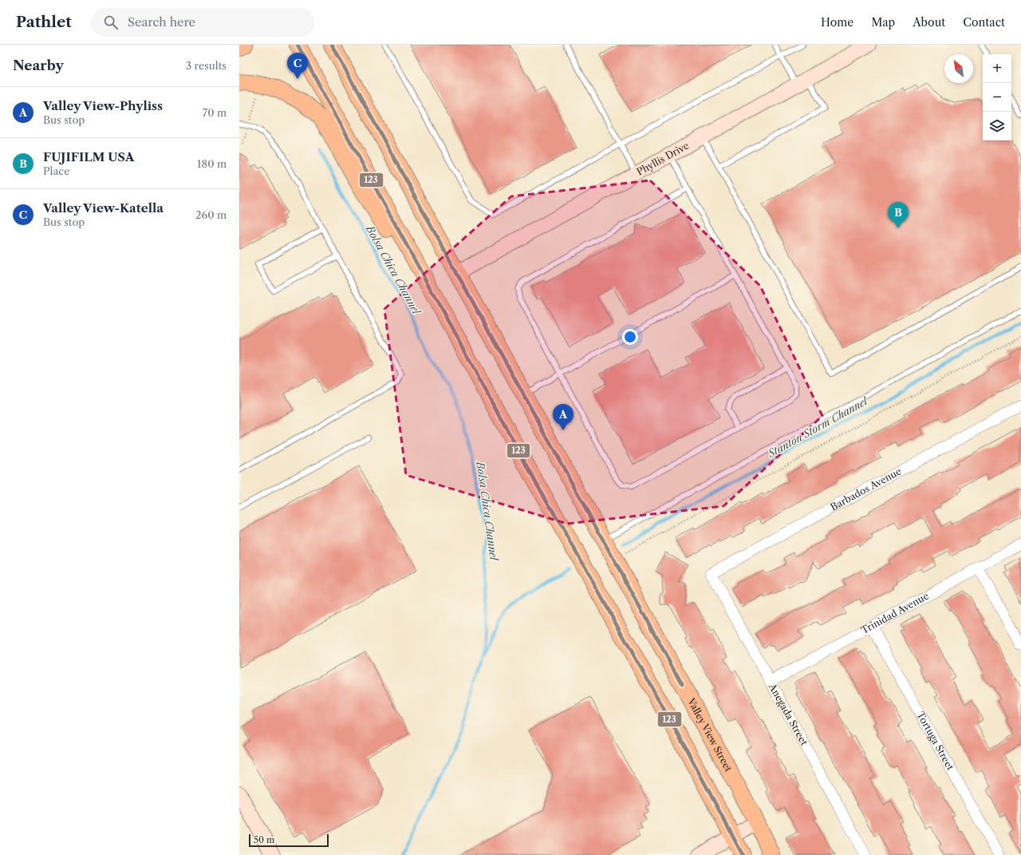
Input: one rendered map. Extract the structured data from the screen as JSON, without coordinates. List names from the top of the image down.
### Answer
{
  "streets": {
    "main road": ["Valley View Street"],
    "street": [
      "Phyllis Drive",
      "Barbados Avenue",
      "Trinidad Avenue",
      "Anegada Street",
      "Tortuga Street"
    ]
  },
  "crossings": [
    ["Phyllis Drive", "Valley View Street"],
    ["Barbados Avenue", "Anegada Street"],
    ["Trinidad Avenue", "Anegada Street"],
    ["Trinidad Avenue", "Tortuga Street"]
  ],
  "water": ["Bolsa Chica Channel", "Stanton Storm Channel"],
  "lines": ["transit line 123"],
  "scale_bar": "50 m",
  "north": "top left",
  "page": {
    "header": "Pathlet",
    "search": "Search here",
    "nav": [
      "Home",
      "Map",
      "About",
      "Contact"
    ],
    "heading": ["Nearby", "3 results"],
    "pins": ["C", "B", "A"],
    "map_buttons": ["+", "−"],
    "list": [
      {
        "mark": "A",
        "name": "Valley View-Phyliss",
        "note": "Bus stop",
        "value": "70 m"
      },
      {
        "mark": "B",
        "name": "FUJIFILM USA",
        "note": "Place",
        "value": "180 m"
      },
      {
        "mark": "C",
        "name": "Valley View-Katella",
        "note": "Bus stop",
        "value": "260 m"
      }
    ],
    "scale": "50 m"
  }
}
